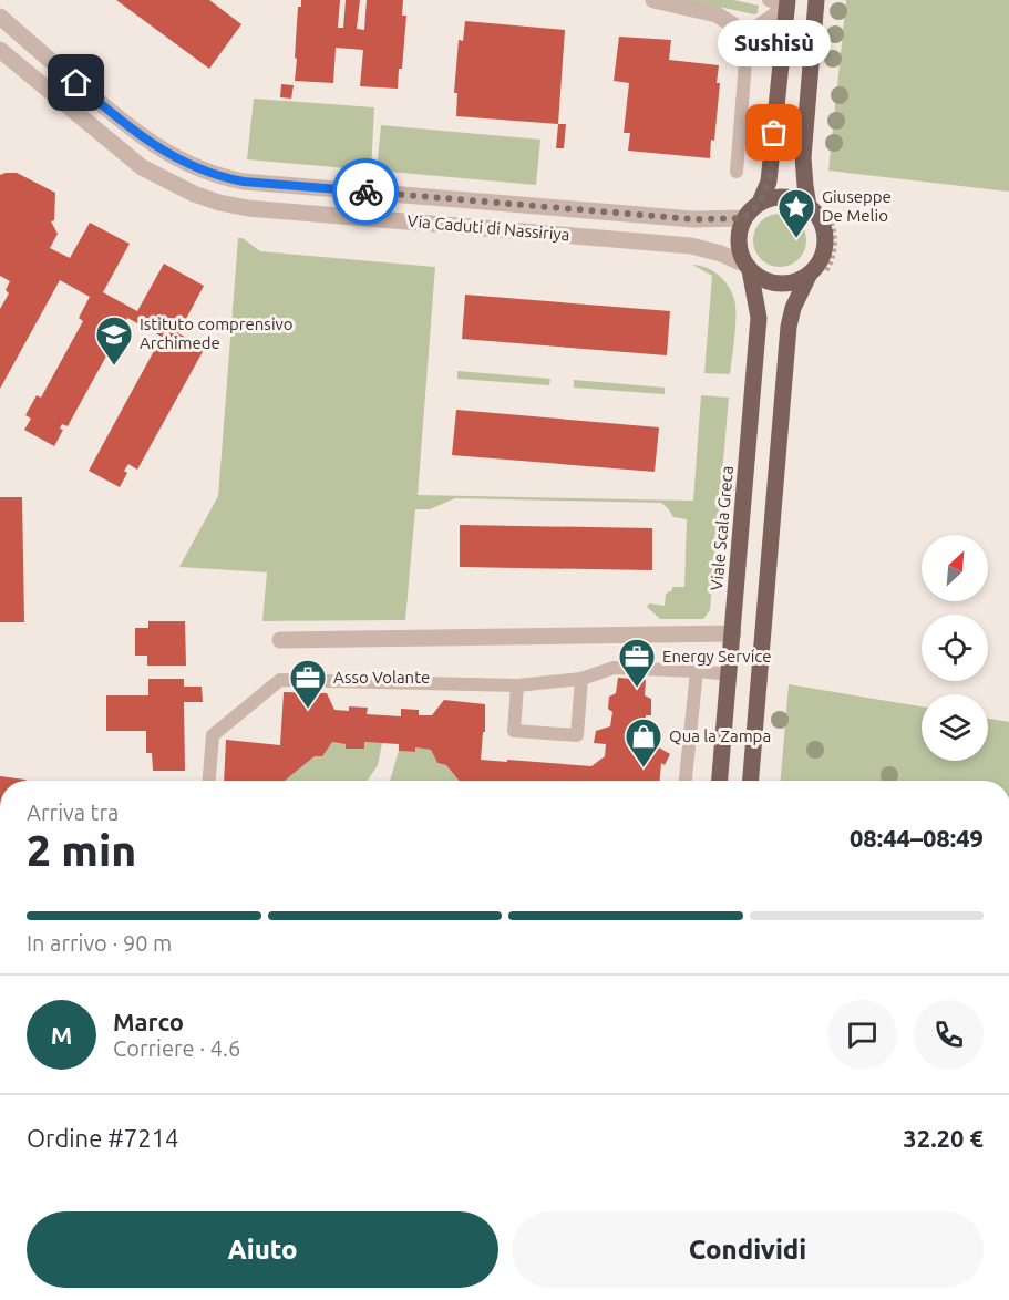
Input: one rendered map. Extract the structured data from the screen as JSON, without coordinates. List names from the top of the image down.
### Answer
{
  "streets": {
    "main road": ["Viale Scala Greca"],
    "street": ["Via Caduti di Nassiriya"]
  },
  "crossings": [
    ["Via Caduti di Nassiriya", "Viale Scala Greca"]
  ],
  "places": {
    "other": ["Sushisù"],
    "place": ["Giuseppe De Melio"],
    "school or university": ["Istituto comprensivo Archimede"],
    "office": ["Energy Service", "Asso Volante"],
    "shop": ["Qua la Zampa"]
  },
  "north": "top right",
  "page": {
    "bubble": "Sushisù",
    "heading": ["2 min", "Arriva tra", "08:44–08:49"],
    "panel": [
      "Marco",
      "Corriere · 4.6",
      "Ordine #7214",
      "32.20 €"
    ],
    "bar": "In arrivo · 90 m",
    "round": "M",
    "buttons": ["Aiuto", "Condividi"]
  }
}
